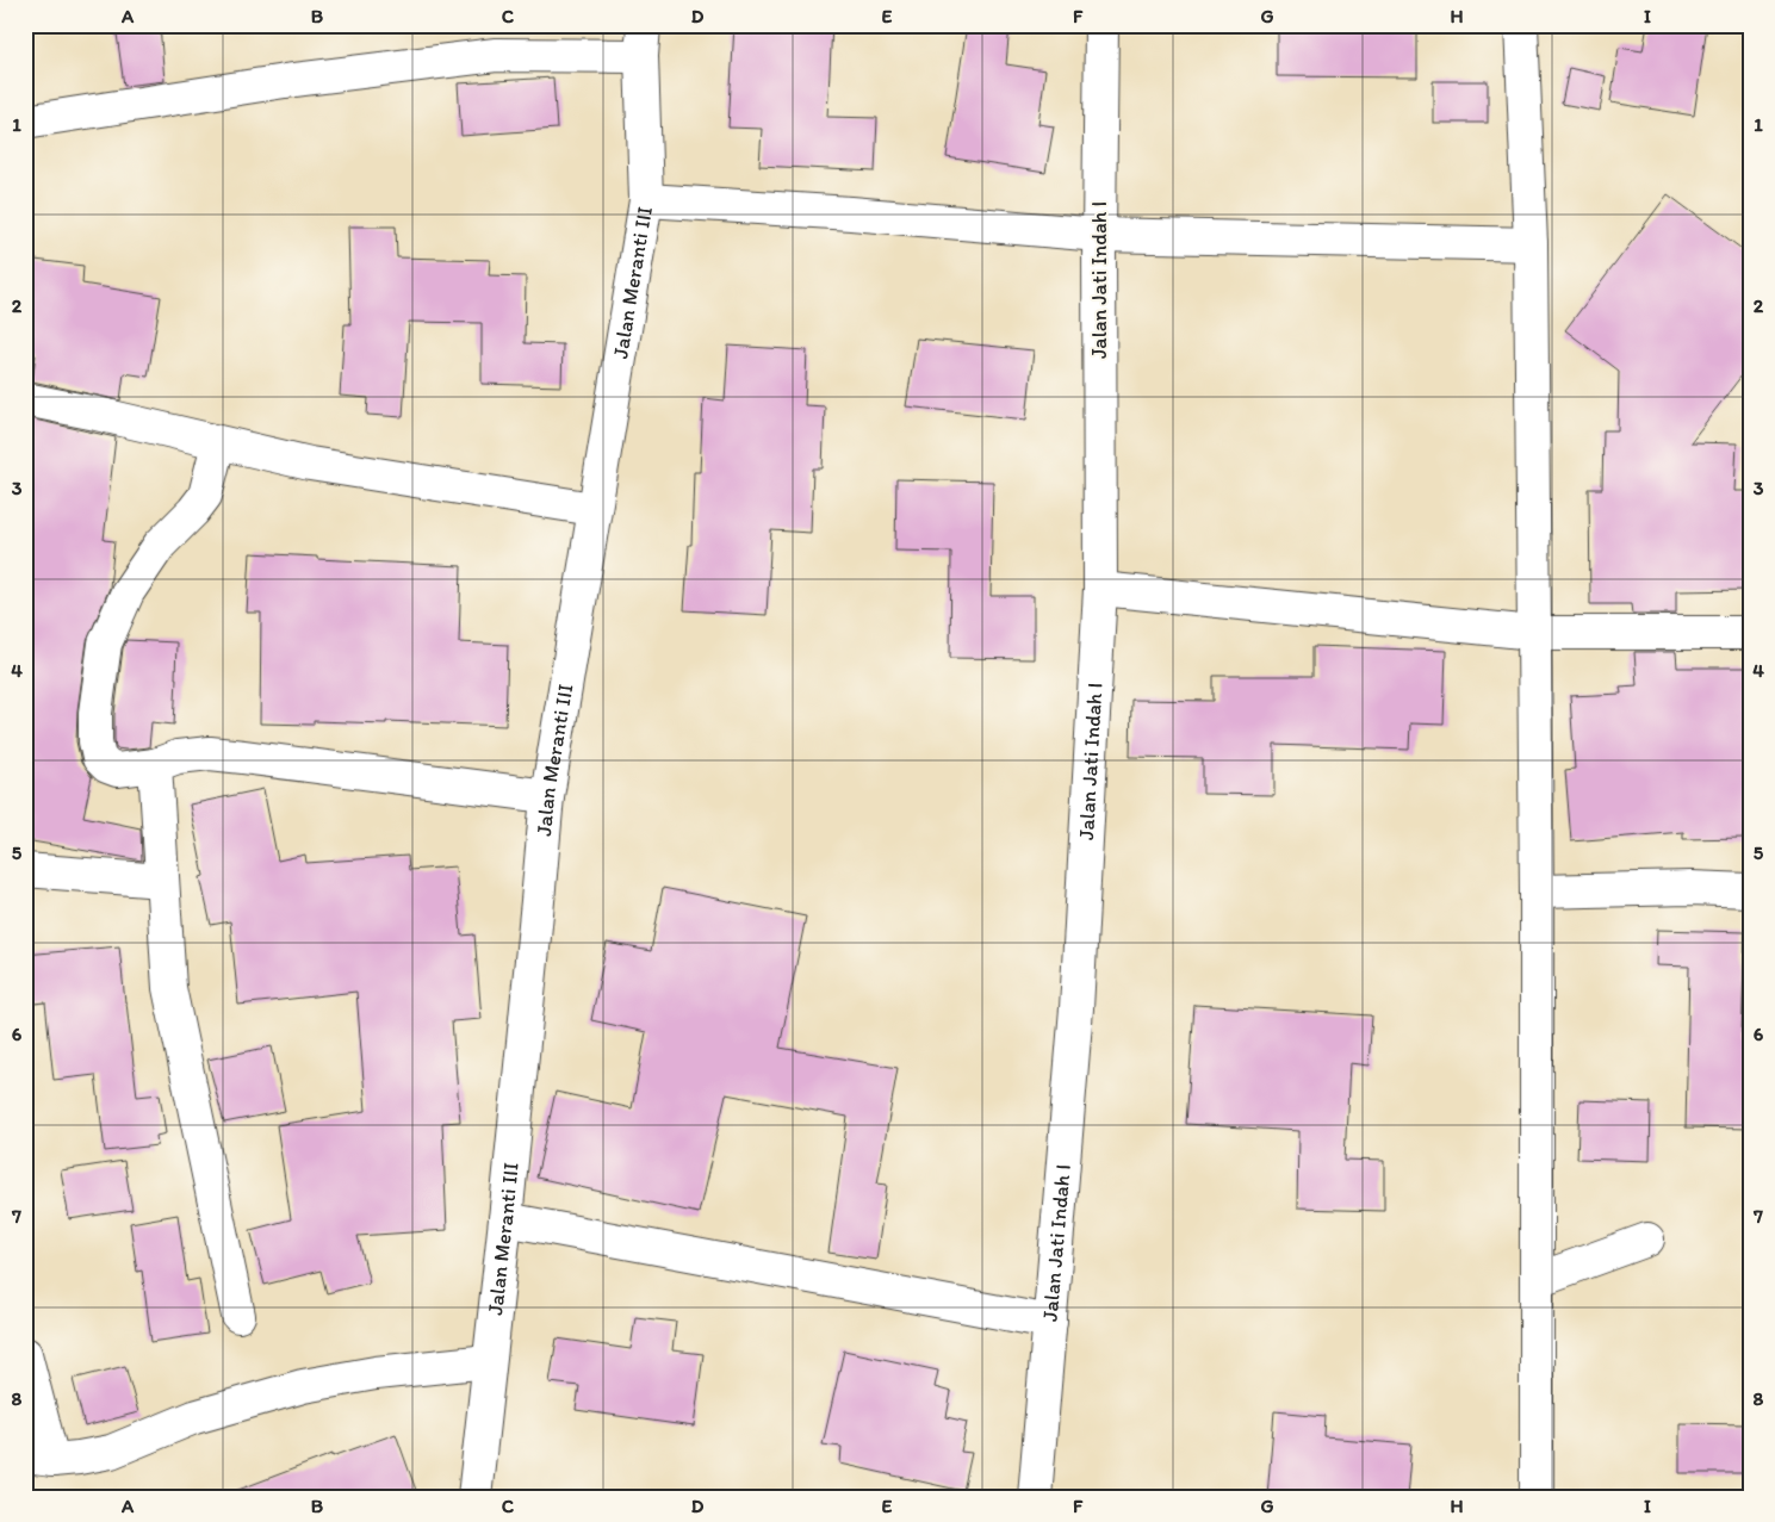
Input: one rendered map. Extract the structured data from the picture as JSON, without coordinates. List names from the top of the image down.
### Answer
{
  "streets": {
    "street": ["Jalan Jati Indah I", "Jalan Meranti III"]
  },
  "grid": {
    "columns": [
      "A",
      "B",
      "C",
      "D",
      "E",
      "F",
      "G",
      "H",
      "I"
    ],
    "rows": [
      "1",
      "2",
      "3",
      "4",
      "5",
      "6",
      "7",
      "8"
    ]
  }
}
